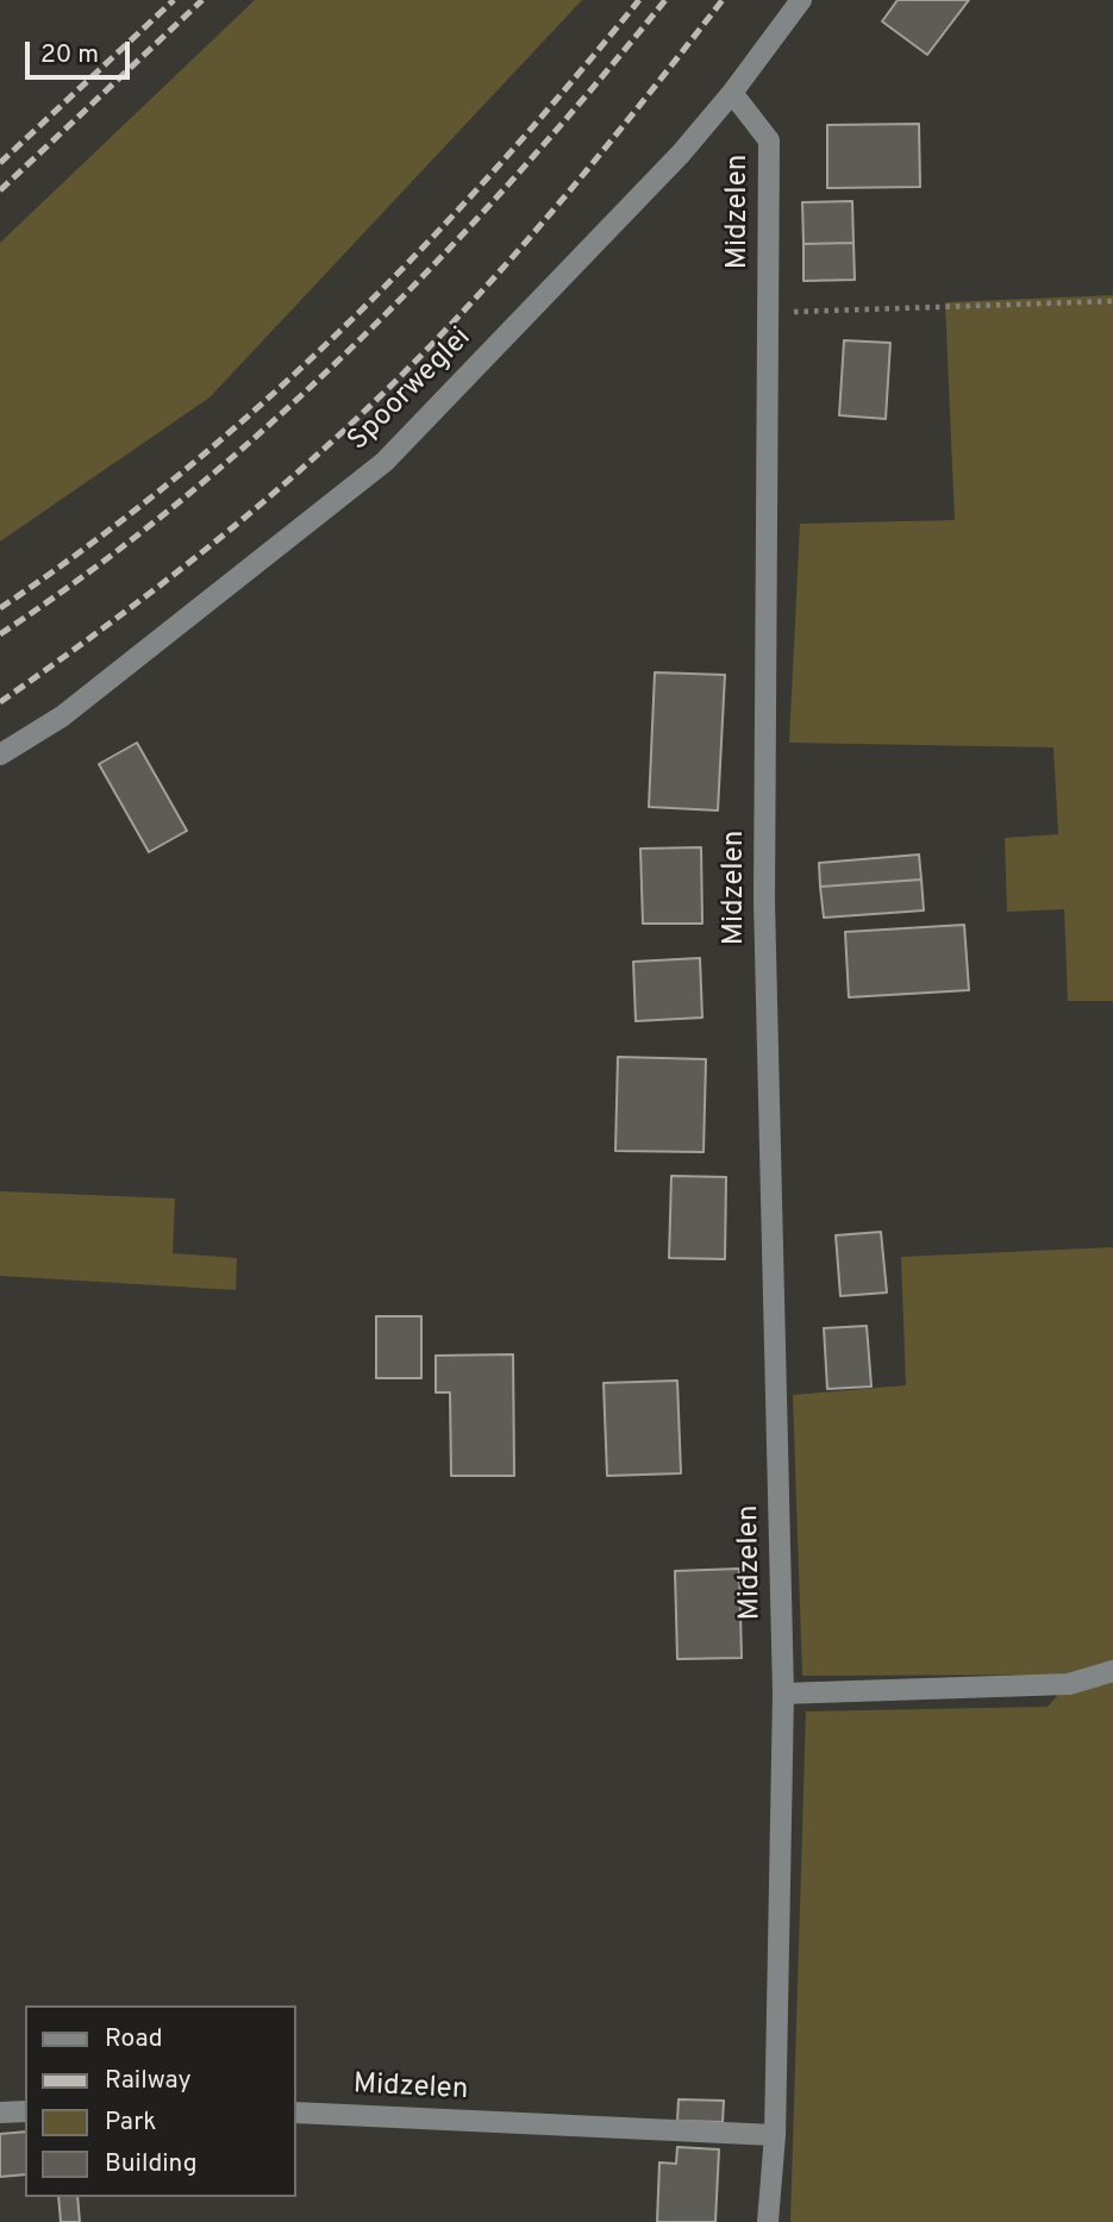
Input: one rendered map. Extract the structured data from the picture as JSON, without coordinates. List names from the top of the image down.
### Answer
{
  "streets": {
    "street": ["Midzelen", "Spoorweglei"]
  },
  "crossings": [
    ["Midzelen", "Spoorweglei"]
  ],
  "legend": [
    "Road",
    "Railway",
    "Park",
    "Building"
  ],
  "scale_bar": "20 m"
}
